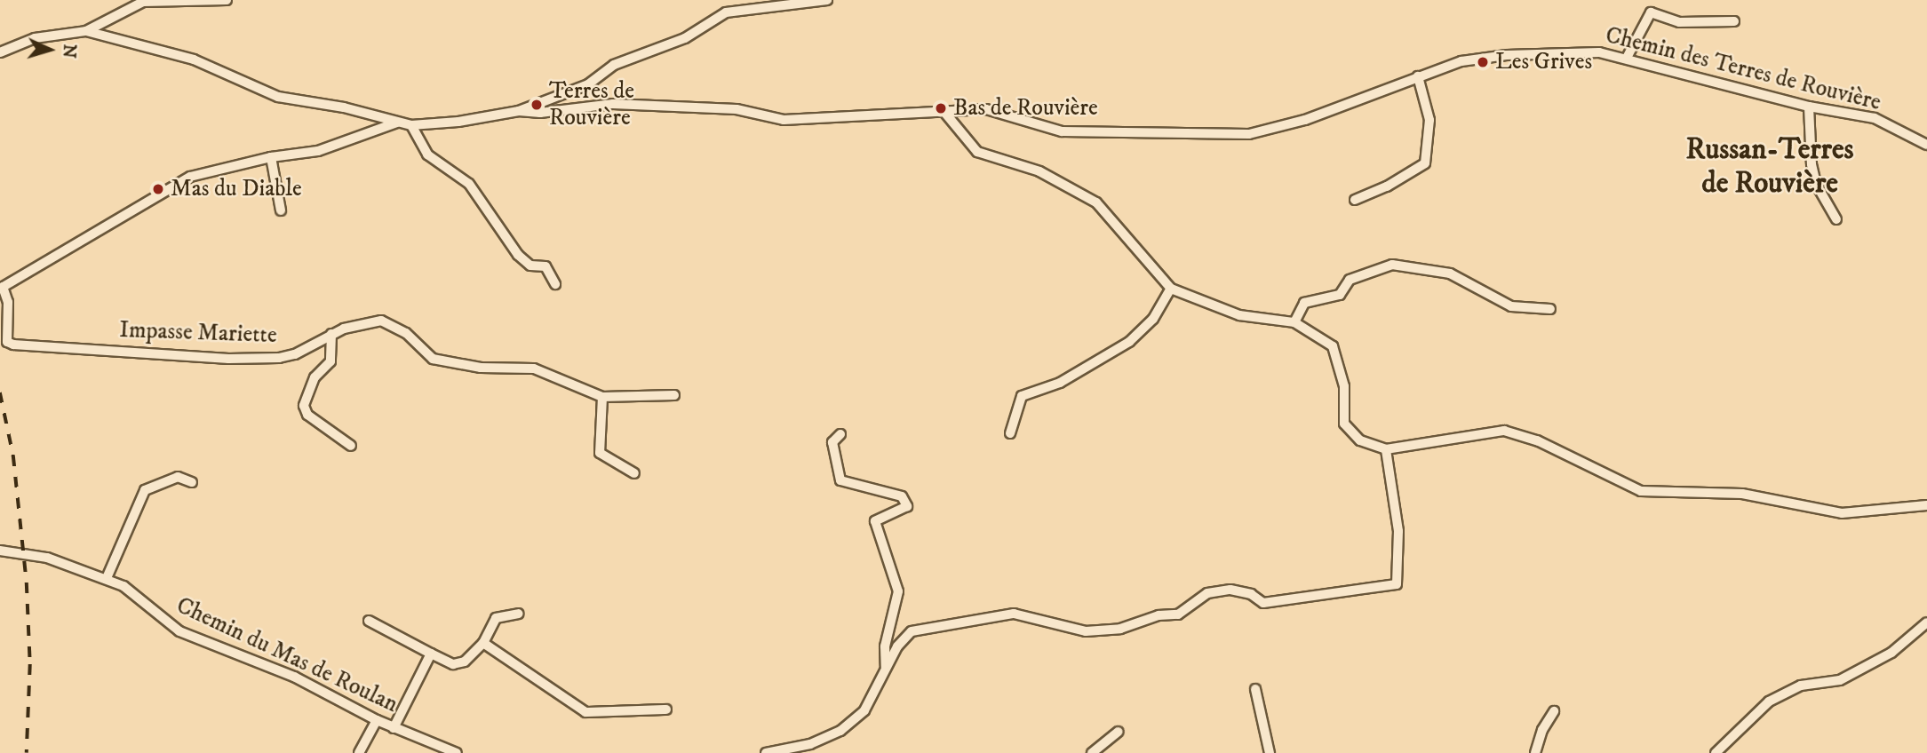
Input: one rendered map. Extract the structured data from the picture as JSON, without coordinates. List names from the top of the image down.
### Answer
{
  "streets": {
    "street": ["Chemin des Terres de Rouvière", "Impasse Mariette", "Chemin du Mas de Roulan"]
  },
  "districts": ["Russan-Terres de Rouvière"],
  "places": [
    "Les Grives",
    "Terres de Rouvière",
    "Bas de Rouvière",
    "Mas du Diable"
  ],
  "north": "right"
}
